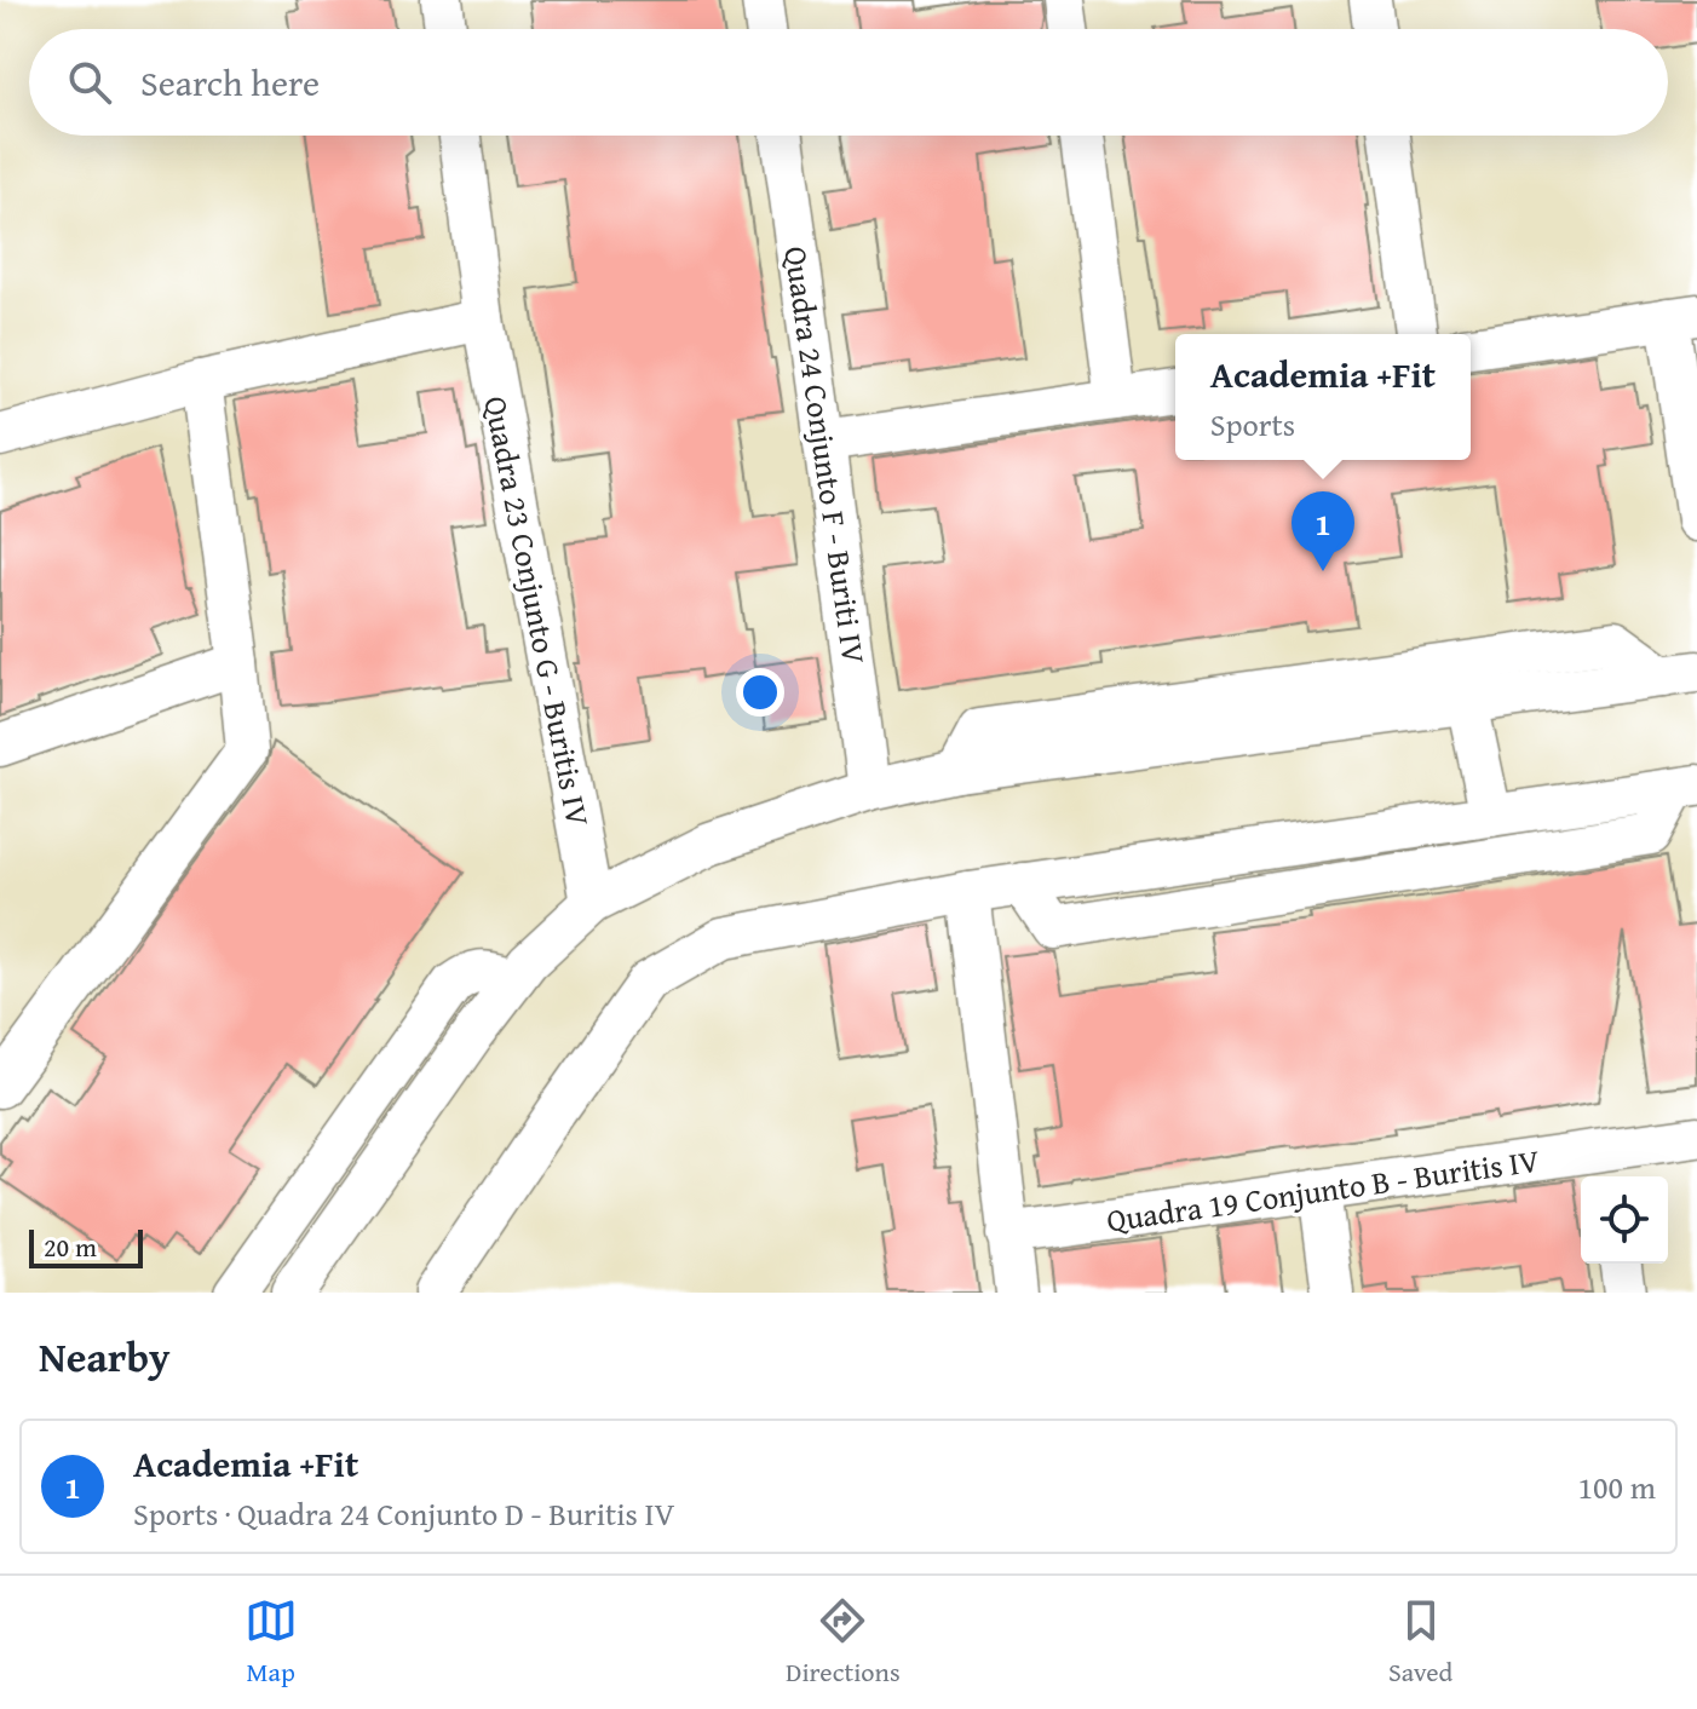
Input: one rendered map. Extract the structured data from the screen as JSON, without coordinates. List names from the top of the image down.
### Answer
{
  "streets": {
    "street": ["Quadra 24 Conjunto F - Buriti IV", "Quadra 23 Conjunto G - Buritis IV", "Quadra 19 Conjunto B - Buritis IV"]
  },
  "scale_bar": "20 m",
  "page": {
    "search": "Search here",
    "popup": ["Academia +Fit", "Sports"],
    "pins": "1",
    "scale": "20 m",
    "heading": "Nearby",
    "list": [
      {
        "mark": "1",
        "name": "Academia +Fit",
        "note": "Sports · Quadra 24 Conjunto D - Buritis IV",
        "value": "100 m"
      }
    ],
    "nav": ["Map", "Directions", "Saved"]
  }
}
